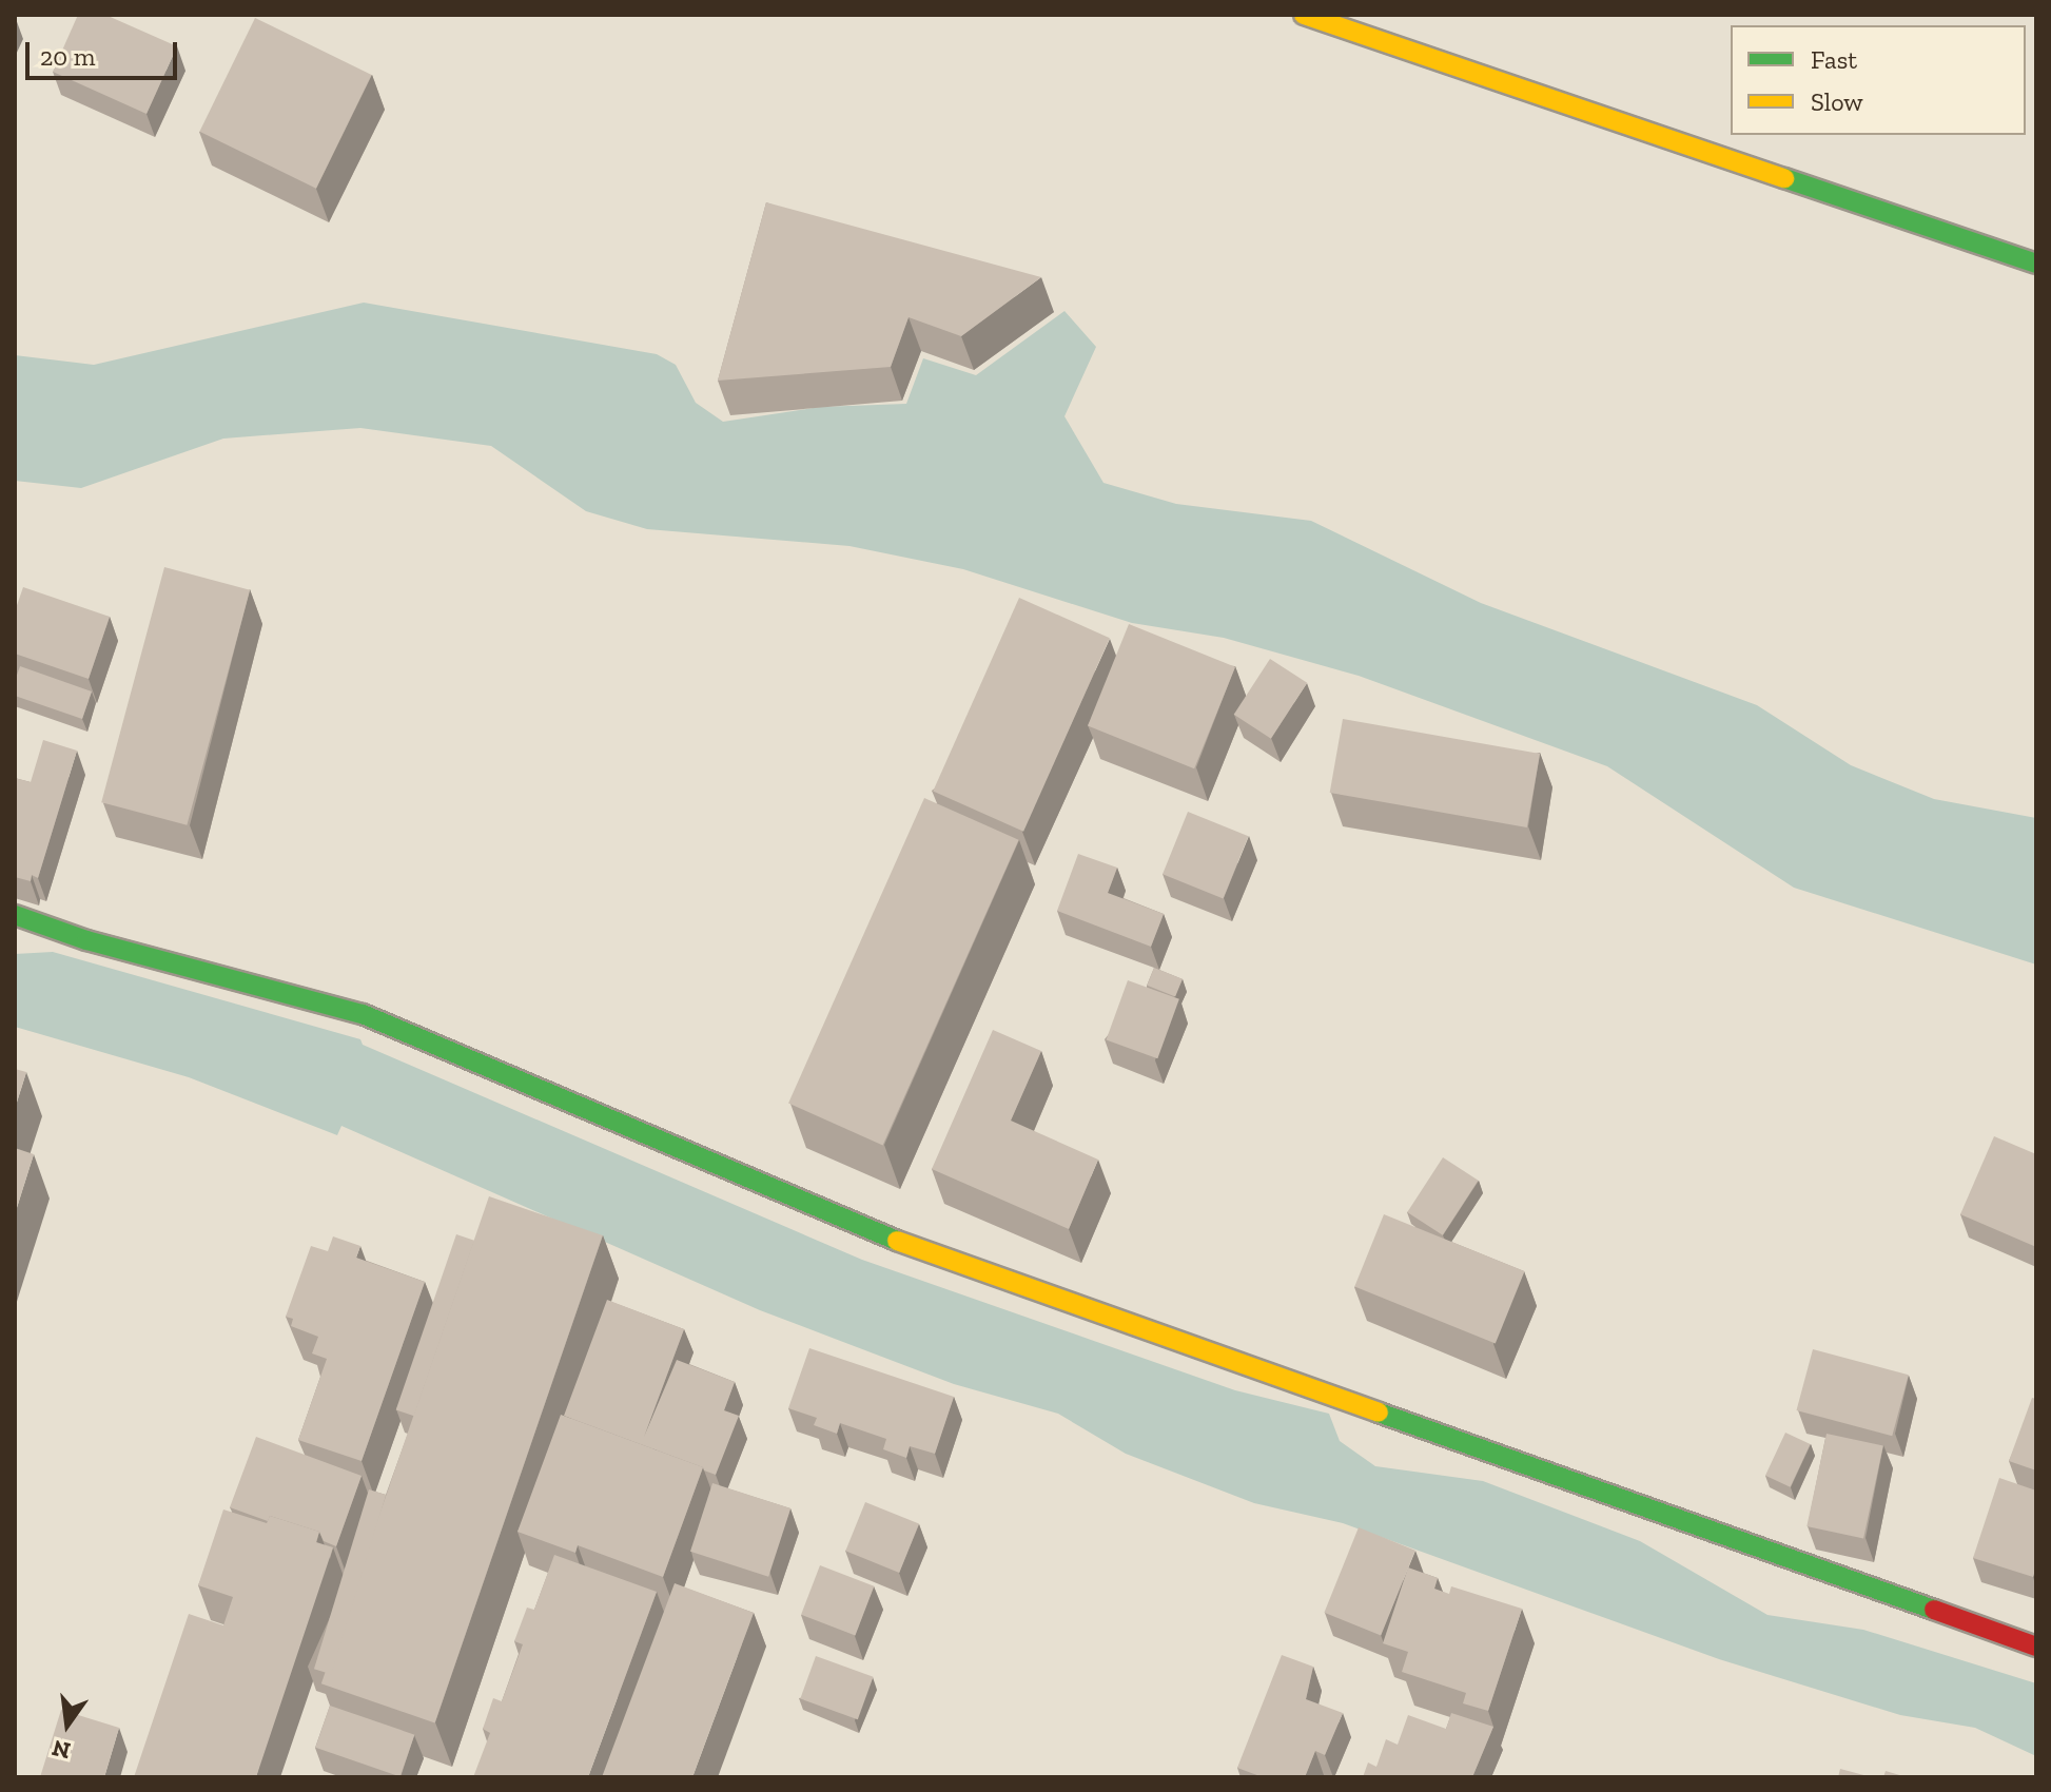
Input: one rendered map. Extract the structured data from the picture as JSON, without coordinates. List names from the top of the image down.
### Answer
{
  "legend": ["Fast", "Slow"],
  "scale_bar": "20 m",
  "north": "bottom"
}
